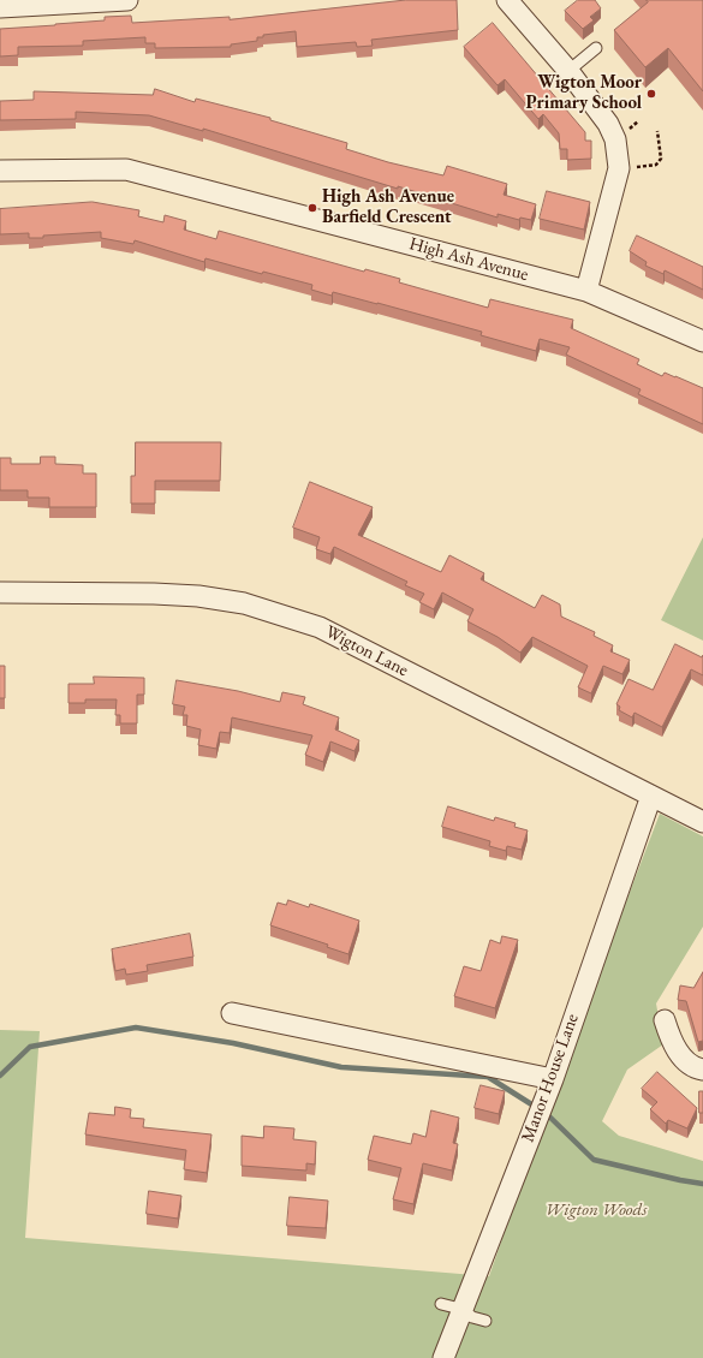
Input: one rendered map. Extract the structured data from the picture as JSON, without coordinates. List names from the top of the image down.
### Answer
{
  "streets": {
    "street": ["High Ash Avenue", "Wigton Lane", "Manor House Lane"]
  },
  "crossings": [
    ["Wigton Lane", "Manor House Lane"]
  ],
  "parks": ["Wigton Woods"],
  "places": ["Wigton Moor Primary School", "High Ash Avenue Barfield Crescent"]
}
